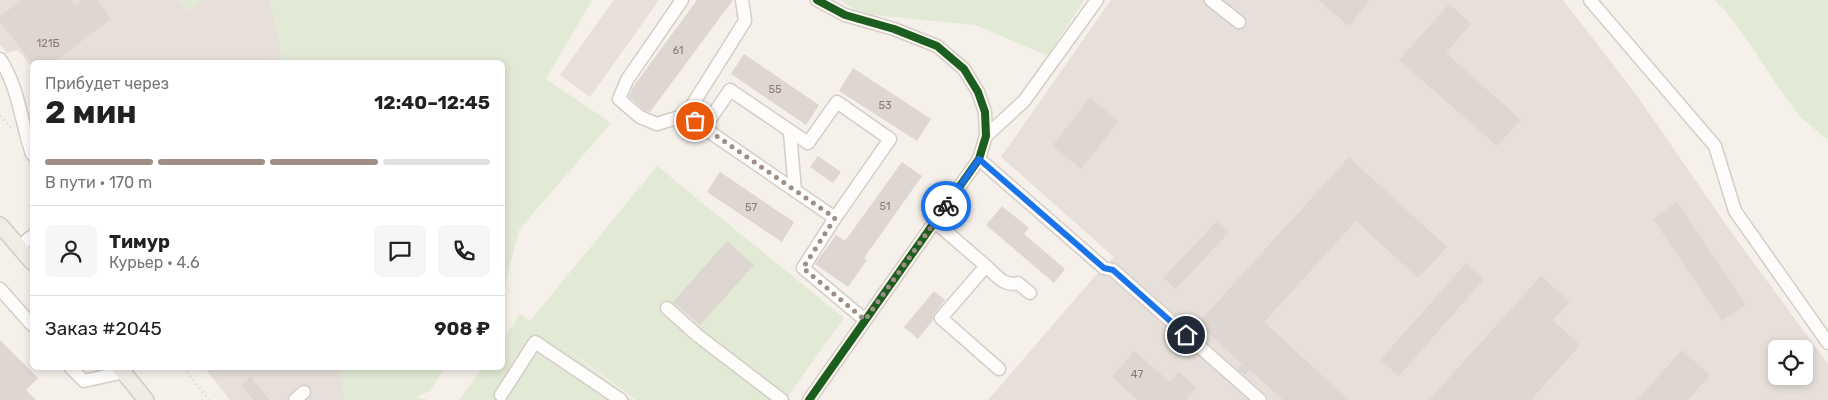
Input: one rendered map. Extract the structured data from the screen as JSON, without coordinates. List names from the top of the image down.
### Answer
{
  "house_numbers": [
    "121Б",
    "61",
    "55",
    "53",
    "51",
    "57",
    "47"
  ],
  "page": {
    "heading": ["2 мин", "Прибудет через", "12:40–12:45"],
    "panel": [
      "Тимур",
      "Курьер · 4.6",
      "Заказ #2045",
      "908 ₽"
    ],
    "bar": "В пути · 170 m"
  }
}
